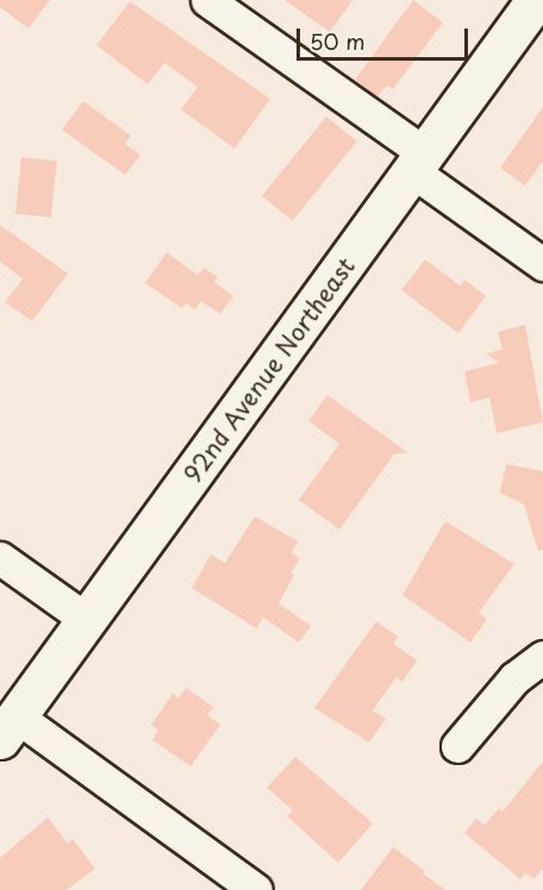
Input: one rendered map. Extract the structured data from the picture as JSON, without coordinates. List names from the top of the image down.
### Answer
{
  "streets": {
    "main road": ["92nd Avenue Northeast"]
  },
  "scale_bar": "50 m"
}
